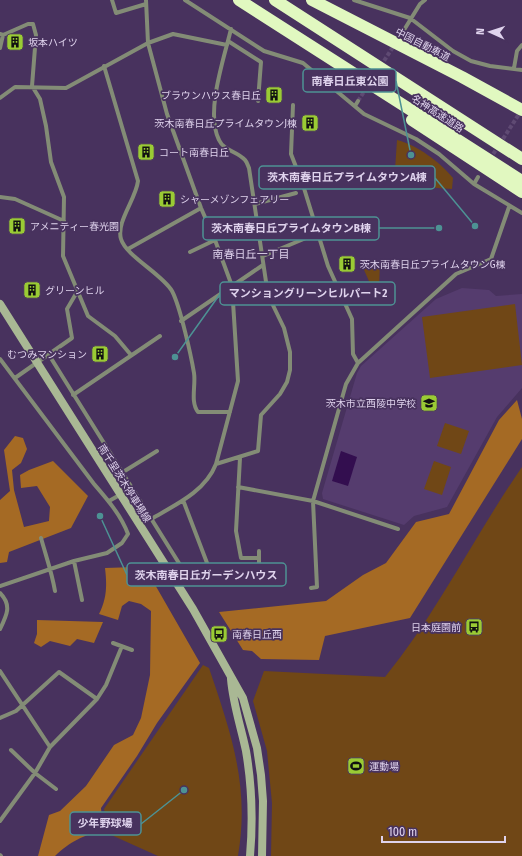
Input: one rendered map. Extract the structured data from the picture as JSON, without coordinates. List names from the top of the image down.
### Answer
{
  "streets": {
    "highway": ["中国自動車道", "名神高速道路"],
    "main road": ["南千里茨木停車場線"]
  },
  "districts": ["南春日丘一丁目"],
  "places": {
    "building": [
      "坂本ハイツ",
      "ブラウンハウス春日丘",
      "茨木南春日丘プライムタウンJ棟",
      "コート南春日丘",
      "シャーメゾンフェアリー",
      "アメニティー春光園",
      "茨木南春日丘プライムタウンG棟",
      "グリーンヒル",
      "むつみマンション"
    ],
    "other": [
      "南春日丘東公園",
      "茨木南春日丘プライムタウンA棟",
      "茨木南春日丘プライムタウンB棟",
      "マンショングリーンヒルパート2",
      "茨木南春日丘ガーデンハウス",
      "少年野球場"
    ],
    "school or university": ["茨木市立西陵中学校"],
    "bus stop": ["日本庭園前", "南春日丘西"],
    "sports": ["運動場"]
  },
  "scale_bar": "100 m",
  "north": "left"
}
